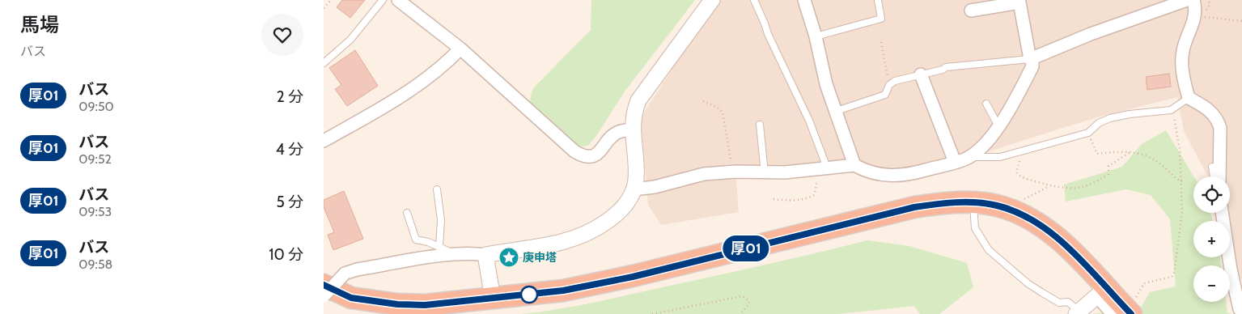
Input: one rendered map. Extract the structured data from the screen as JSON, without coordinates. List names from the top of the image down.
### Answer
{
  "places": {
    "place": ["庚申塔"]
  },
  "lines": ["bus line 厚01"],
  "page": {
    "heading": ["馬場", "バス"],
    "on_map": "厚01",
    "list": [
      {
        "mark": "厚01",
        "name": "バス",
        "note": "09:50",
        "value": "2 分"
      },
      {
        "mark": "厚01",
        "name": "バス",
        "note": "09:52",
        "value": "4 分"
      },
      {
        "mark": "厚01",
        "name": "バス",
        "note": "09:53",
        "value": "5 分"
      },
      {
        "mark": "厚01",
        "name": "バス",
        "note": "09:58",
        "value": "10 分"
      }
    ],
    "map_buttons": ["+", "−"]
  }
}
